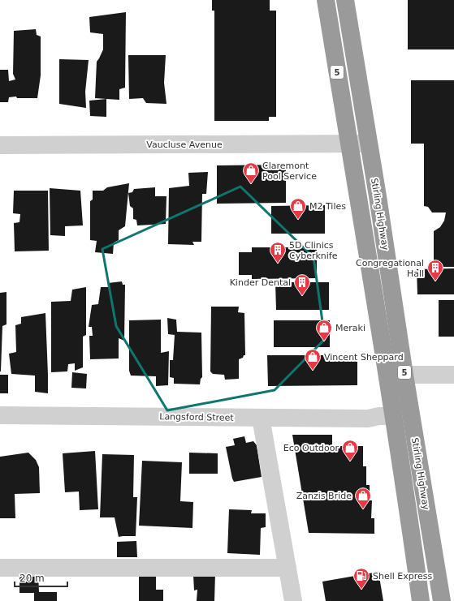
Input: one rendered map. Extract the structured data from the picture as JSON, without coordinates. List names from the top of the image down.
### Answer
{
  "streets": {
    "highway": ["5", "Stirling Highway"],
    "street": ["Vaucluse Avenue", "Langsford Street"]
  },
  "crossings": [
    ["Vaucluse Avenue", "Stirling Highway"],
    ["Stirling Highway", "Langsford Street"]
  ],
  "places": {
    "shop": [
      "Claremont Pool Service",
      "M2 Tiles",
      "Meraki",
      "Vincent Sheppard",
      "Eco Outdoor",
      "Zanzis Bride"
    ],
    "building": ["5D Clinics Cyberknife", "Congregational Hall", "Kinder Dental"],
    "fuel station": ["Shell Express"]
  },
  "scale_bar": "20 m"
}
